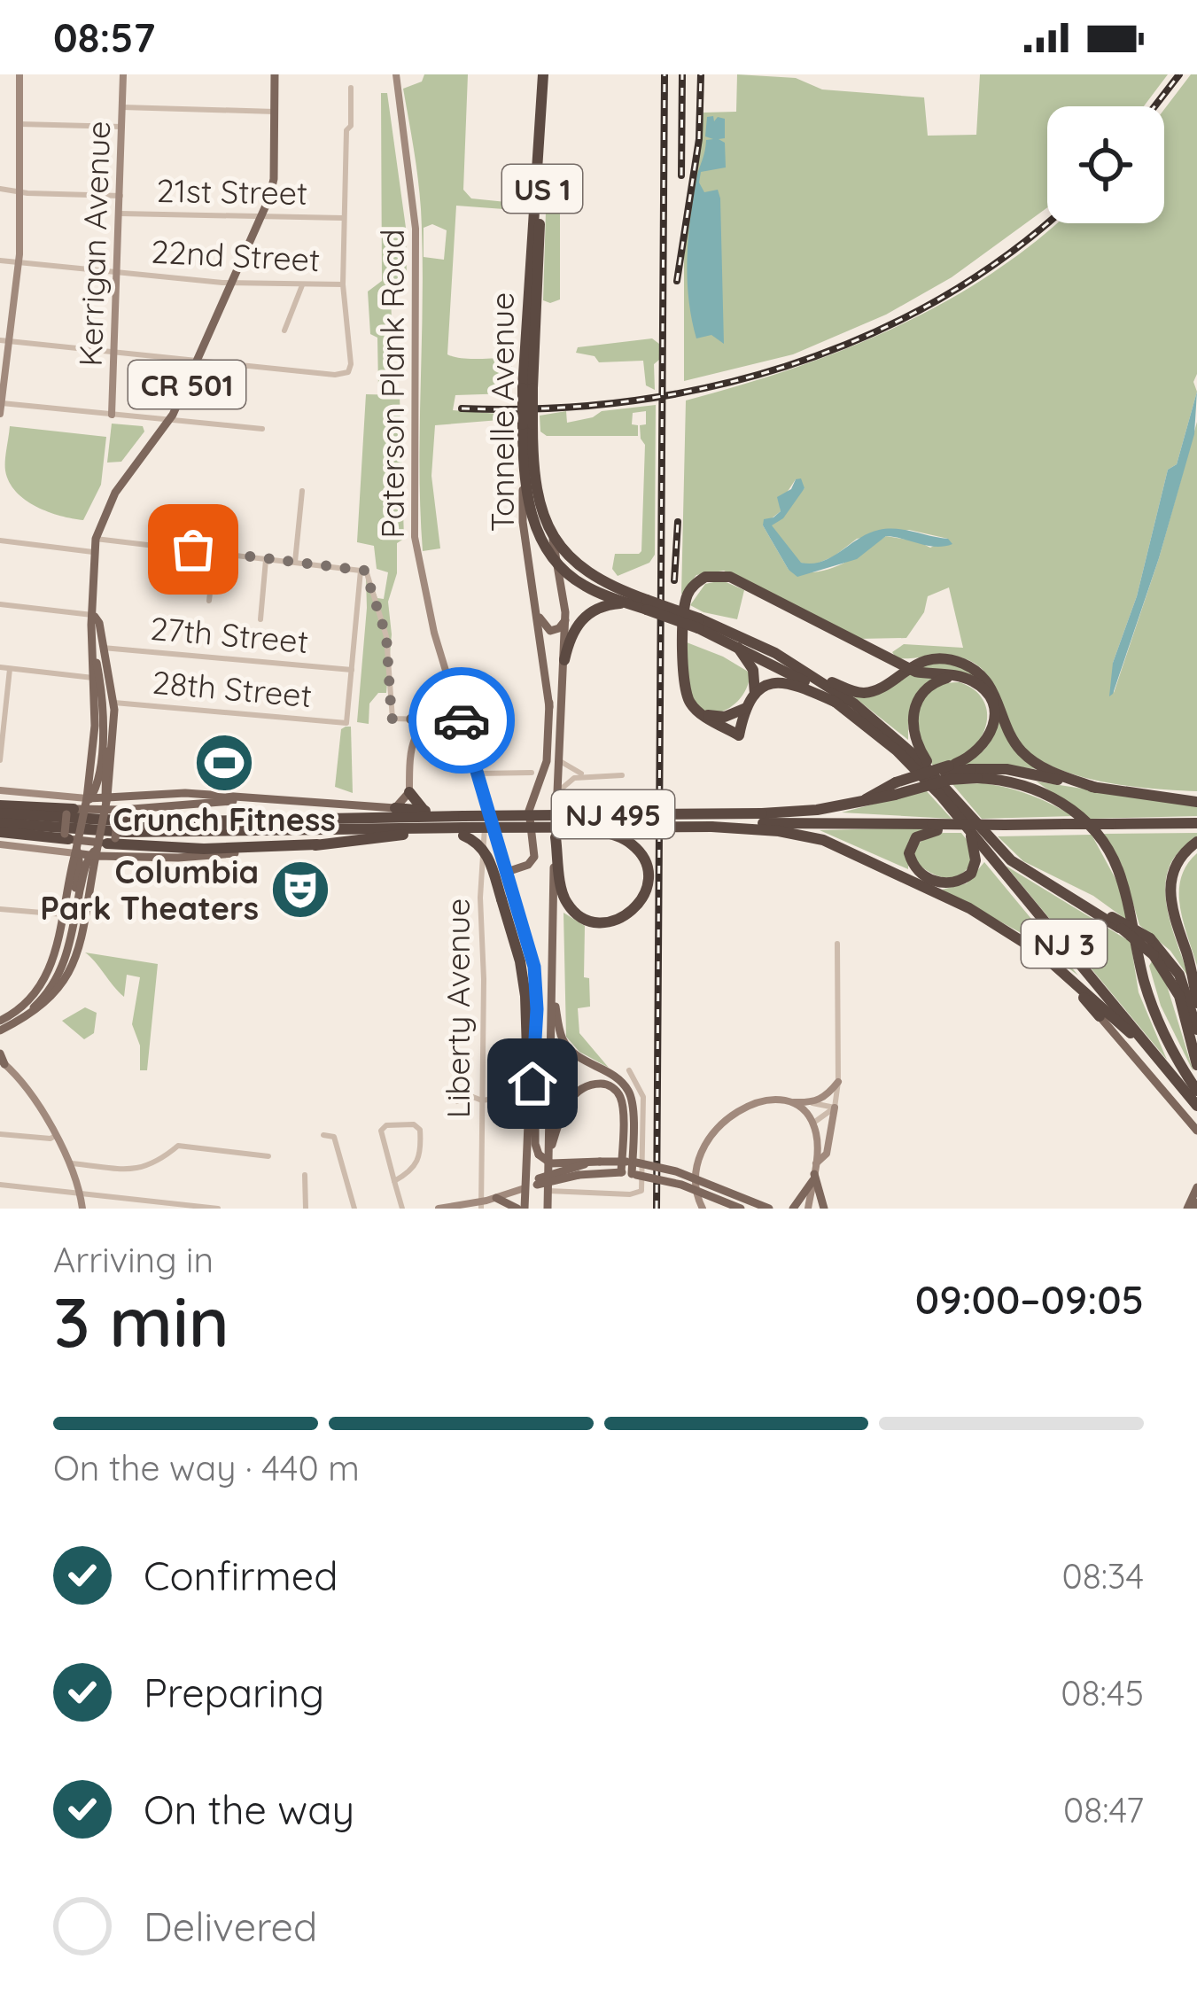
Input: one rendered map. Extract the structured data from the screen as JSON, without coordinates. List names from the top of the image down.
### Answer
{
  "streets": {
    "highway": [
      "US 1",
      "Tonnelle Avenue",
      "NJ 495",
      "NJ 3"
    ],
    "main road": ["Kerrigan Avenue", "Paterson Plank Road", "CR 501"],
    "street": [
      "21st Street",
      "22nd Street",
      "27th Street",
      "28th Street",
      "Liberty Avenue"
    ]
  },
  "crossings": [
    ["21st Street", "Kerrigan Avenue"],
    ["21st Street", "CR 501"],
    ["Kerrigan Avenue", "22nd Street"],
    ["22nd Street", "CR 501"],
    ["Paterson Plank Road", "Tonnelle Avenue"],
    ["Paterson Plank Road", "Liberty Avenue"],
    ["CR 501", "27th Street"],
    ["CR 501", "28th Street"],
    ["Tonnelle Avenue", "NJ 3"],
    ["27th Street", "28th Street"]
  ],
  "places": {
    "sports": ["Crunch Fitness"],
    "theatre": ["Columbia Park Theaters"]
  },
  "page": {
    "status": "08:57",
    "heading": ["3 min", "Arriving in", "09:00–09:05"],
    "bar": "On the way · 440 m",
    "list": [
      ["Confirmed", "08:34"],
      ["Preparing", "08:45"],
      ["On the way", "08:47"],
      "Delivered"
    ]
  }
}
